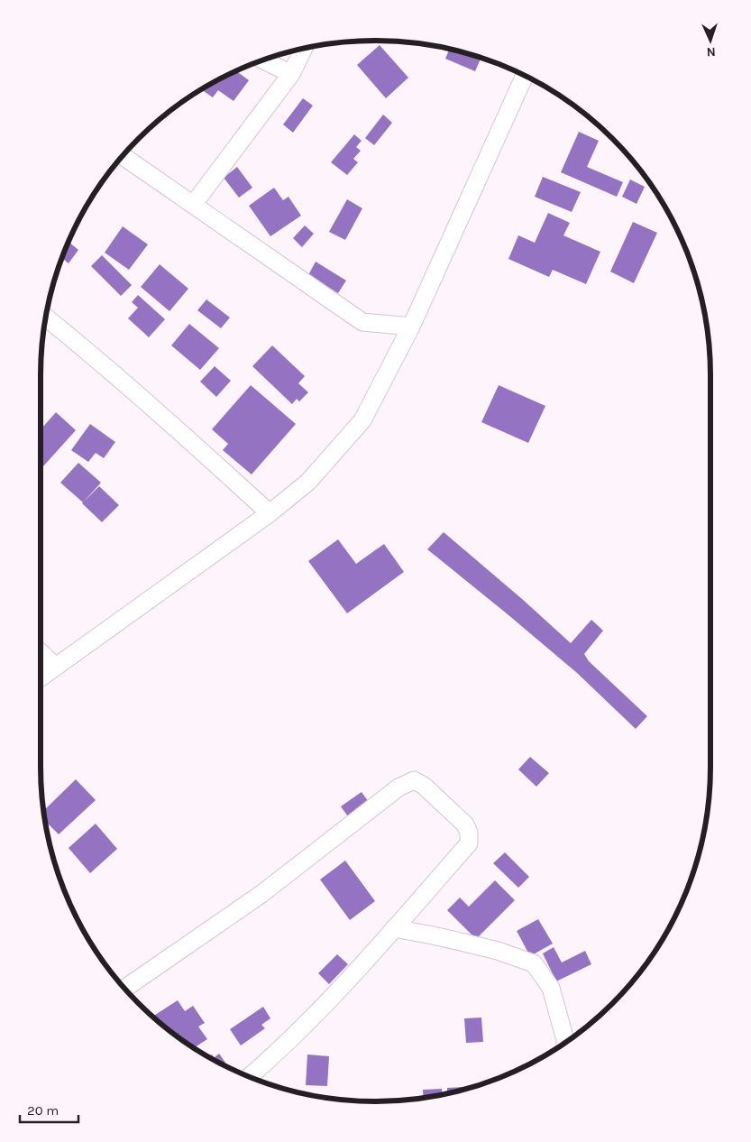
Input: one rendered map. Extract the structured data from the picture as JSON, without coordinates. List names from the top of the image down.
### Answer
{
  "scale_bar": "20 m",
  "north": "bottom"
}
